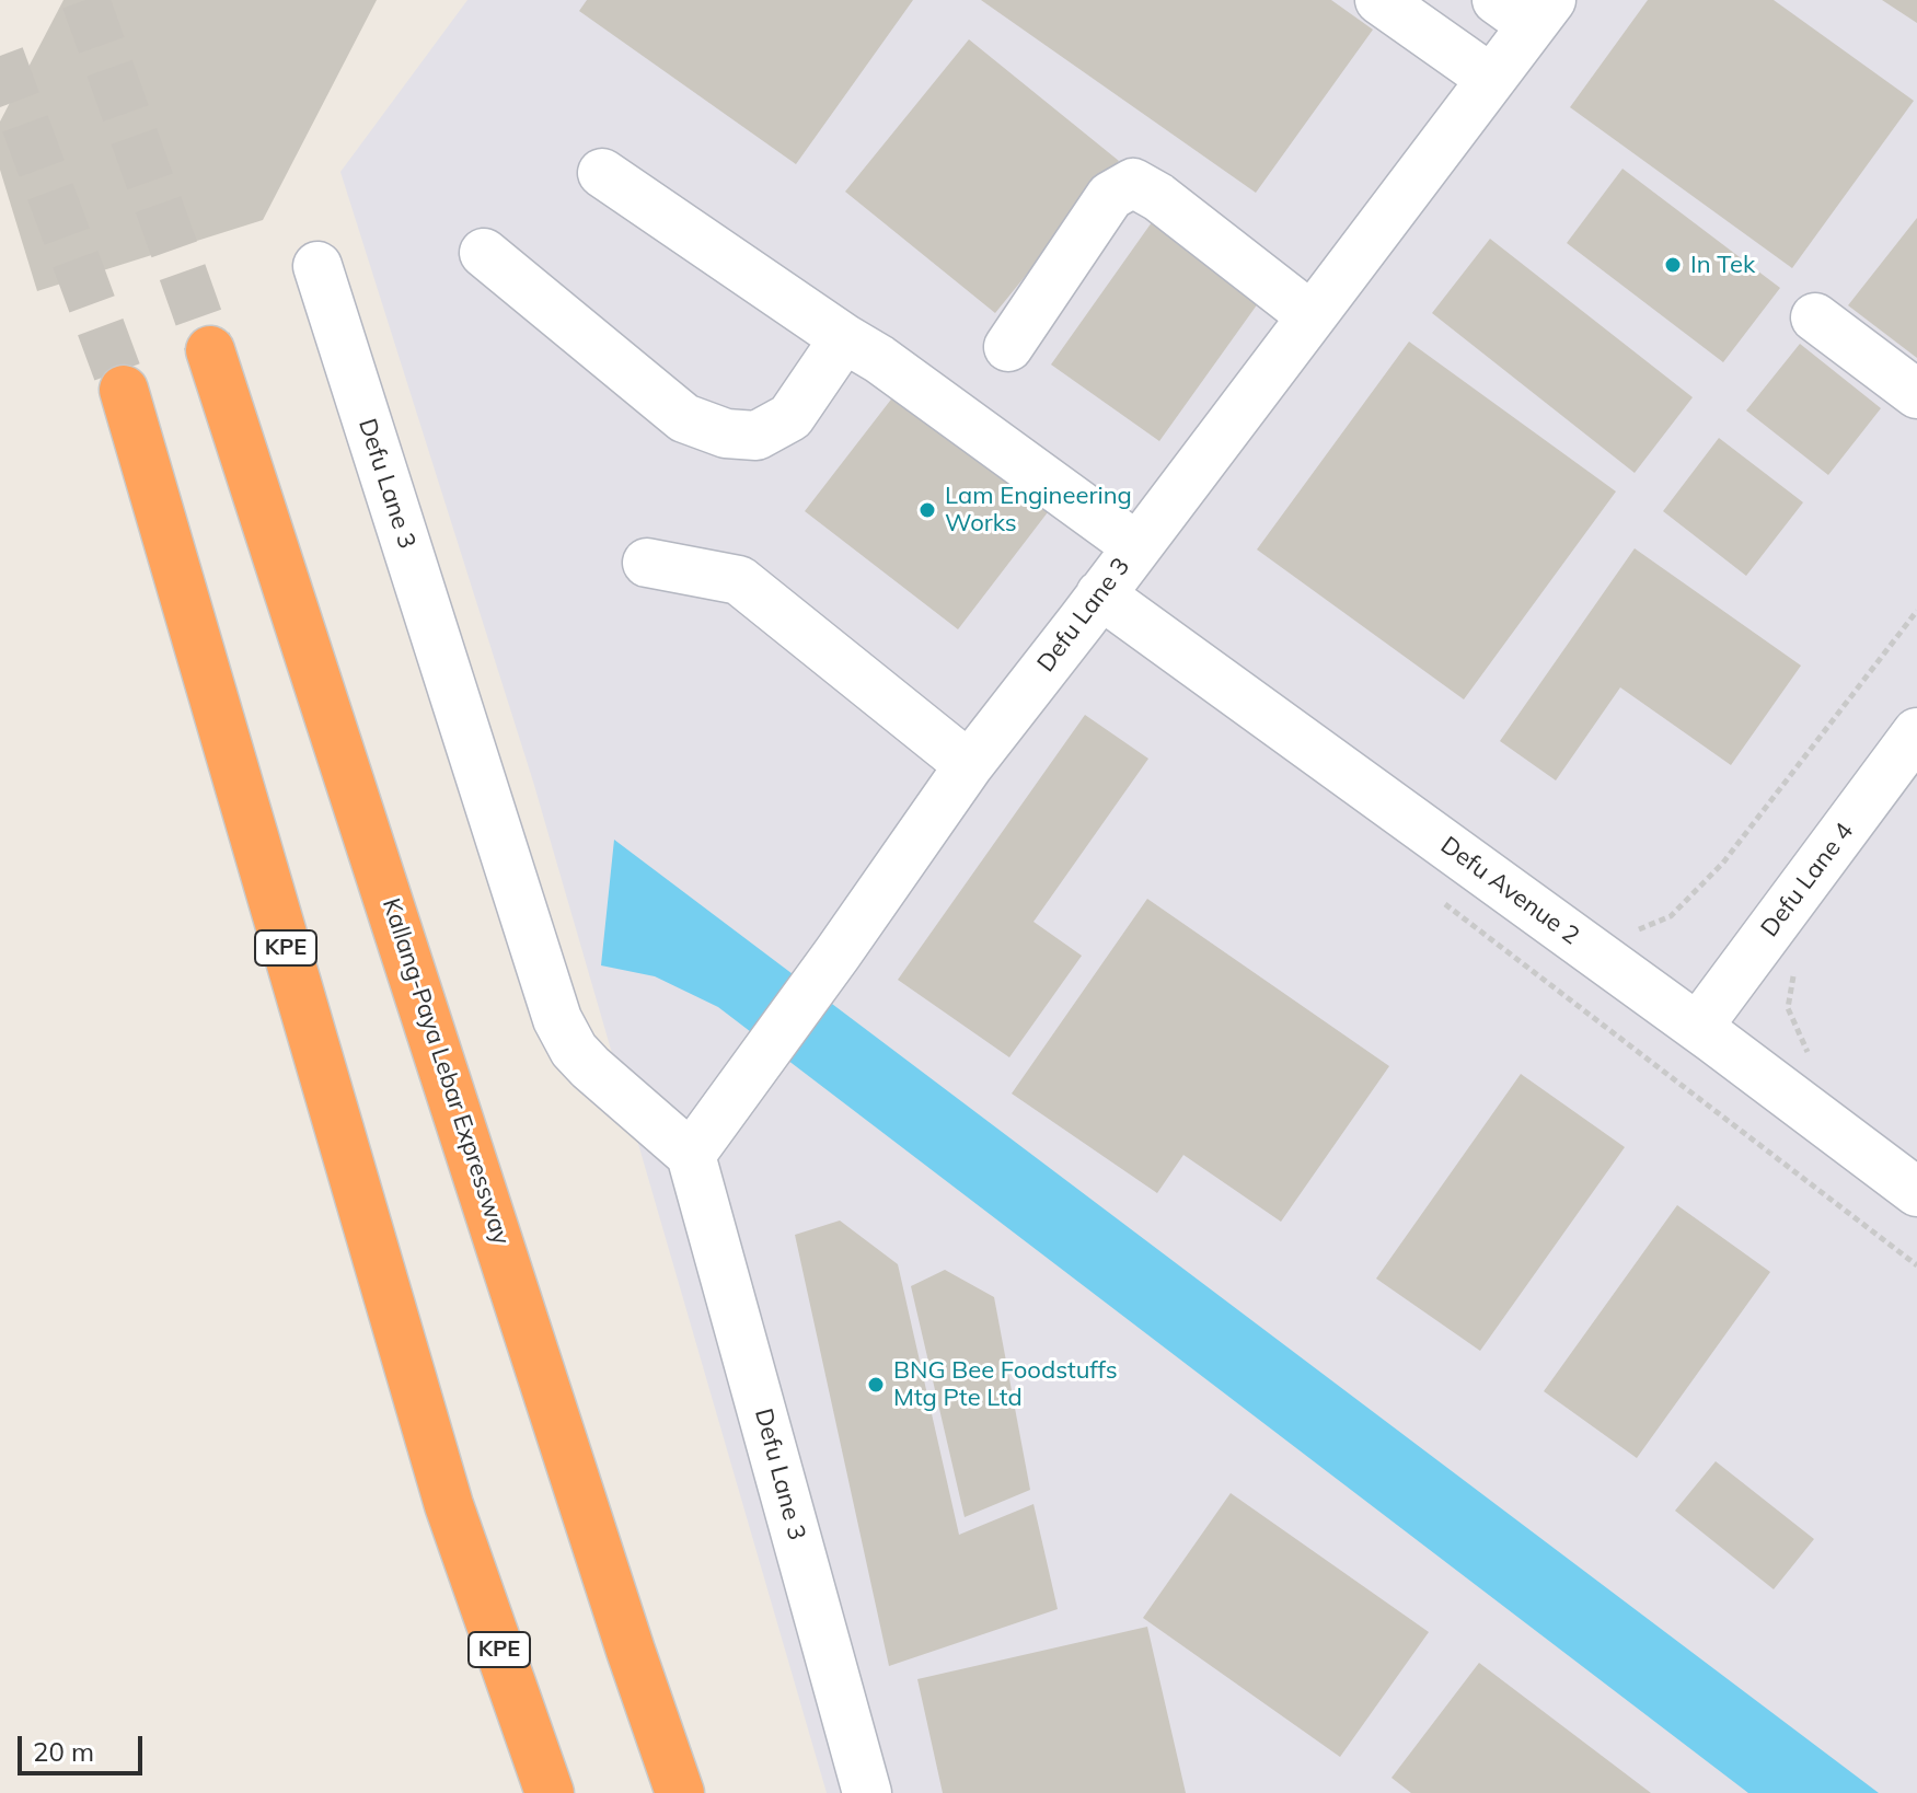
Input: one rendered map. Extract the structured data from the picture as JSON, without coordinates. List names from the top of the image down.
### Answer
{
  "streets": {
    "highway": ["KPE", "Kallang-Paya Lebar Expressway"],
    "street": ["Defu Lane 3", "Defu Lane 4", "Defu Avenue 2"]
  },
  "crossings": [
    ["Defu Lane 3", "Defu Avenue 2"],
    ["Defu Lane 4", "Defu Avenue 2"]
  ],
  "places": ["In Tek", "Lam Engineering Works", "BNG Bee Foodstuffs Mtg Pte Ltd"],
  "scale_bar": "20 m"
}
